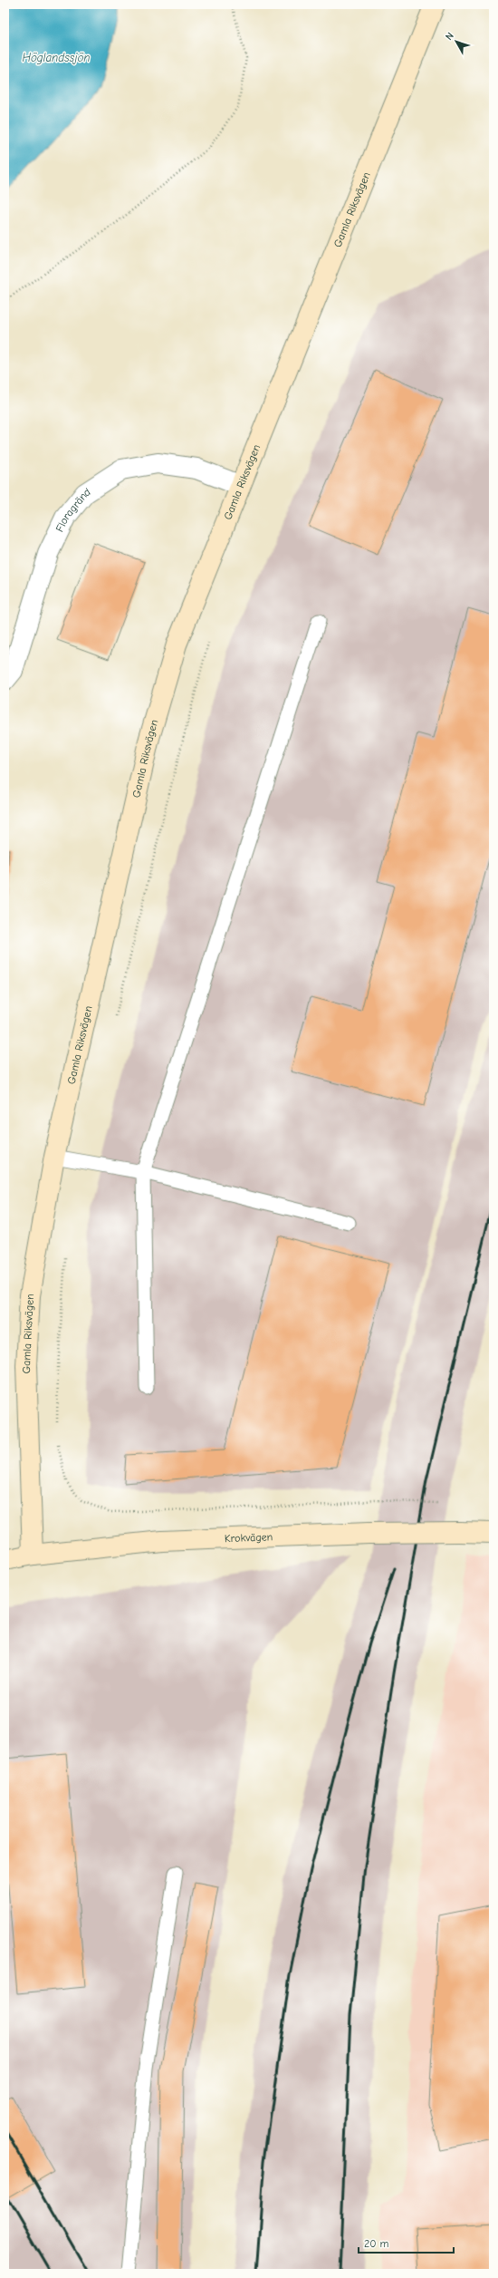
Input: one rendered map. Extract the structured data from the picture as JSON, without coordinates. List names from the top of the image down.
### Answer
{
  "streets": {
    "street": ["Gamla Riksvägen", "Floragränd", "Krokvägen"]
  },
  "crossings": [
    ["Gamla Riksvägen", "Floragränd"],
    ["Gamla Riksvägen", "Krokvägen"]
  ],
  "water": ["Höglandssjön"],
  "scale_bar": "20 m",
  "north": "top left"
}
